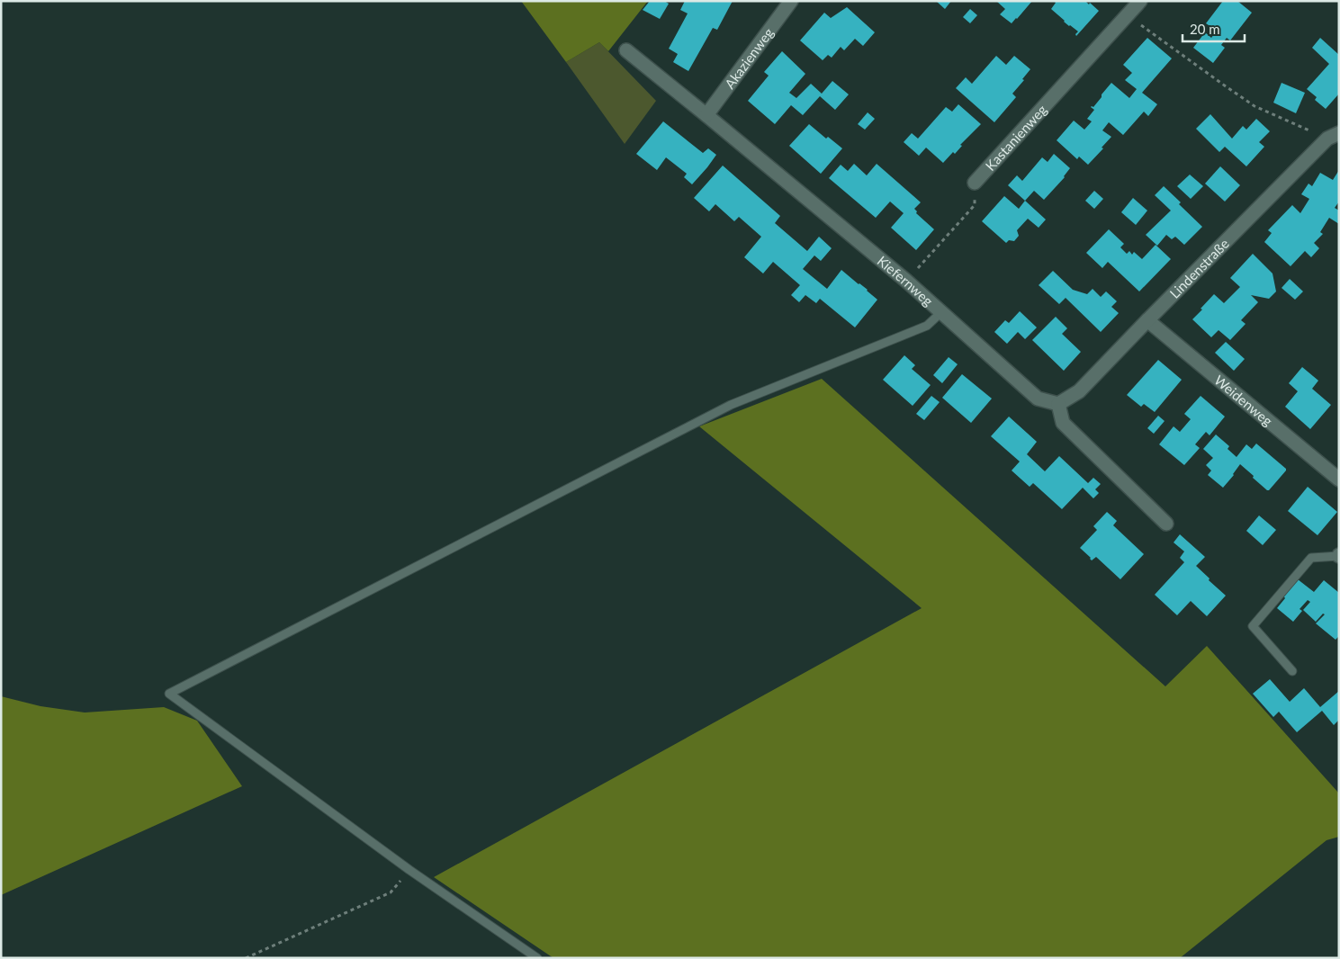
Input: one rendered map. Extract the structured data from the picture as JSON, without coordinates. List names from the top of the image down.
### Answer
{
  "streets": {
    "street": [
      "Akazienweg",
      "Kastanienweg",
      "Lindenstraße",
      "Kiefernweg",
      "Weidenweg"
    ]
  },
  "crossings": [
    ["Akazienweg", "Kiefernweg"],
    ["Kastanienweg", "Kiefernweg"],
    ["Lindenstraße", "Kiefernweg"],
    ["Lindenstraße", "Weidenweg"]
  ],
  "scale_bar": "20 m"
}
